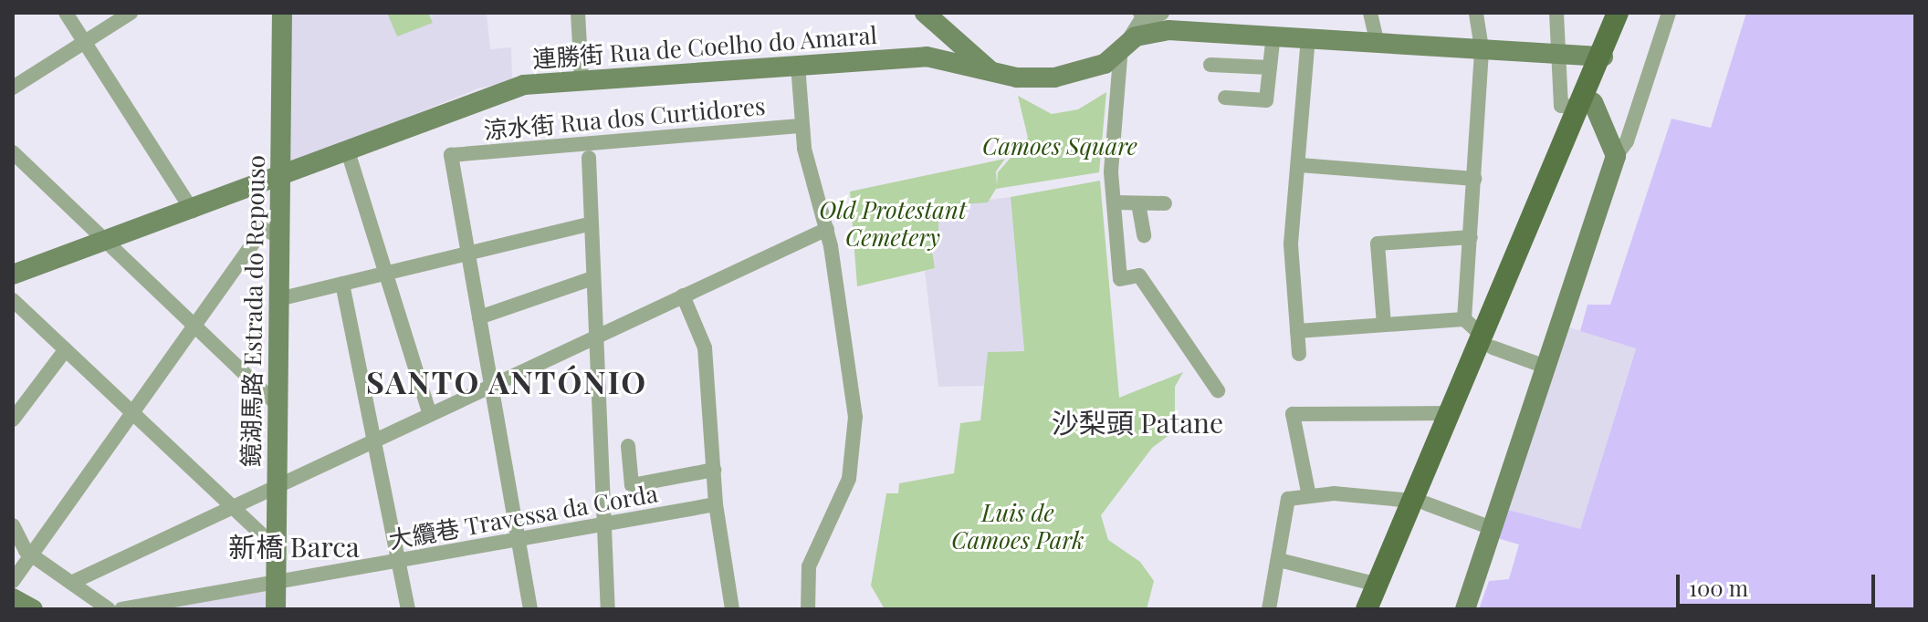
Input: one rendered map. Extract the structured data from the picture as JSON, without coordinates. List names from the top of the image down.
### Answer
{
  "streets": {
    "street": [
      "連勝街 Rua de Coelho do Amaral",
      "涼水街 Rua dos Curtidores",
      "鏡湖馬路 Estrada do Repouso",
      "大纜巷 Travessa da Corda"
    ]
  },
  "crossings": [
    ["連勝街 Rua de Coelho do Amaral", "鏡湖馬路 Estrada do Repouso"],
    ["鏡湖馬路 Estrada do Repouso", "大纜巷 Travessa da Corda"]
  ],
  "districts": ["SANTO ANTÓNIO", "沙梨頭 Patane", "新橋 Barca"],
  "parks": ["Camoes Square", "Old Protestant Cemetery", "Luis de Camoes Park"],
  "scale_bar": "100 m"
}
